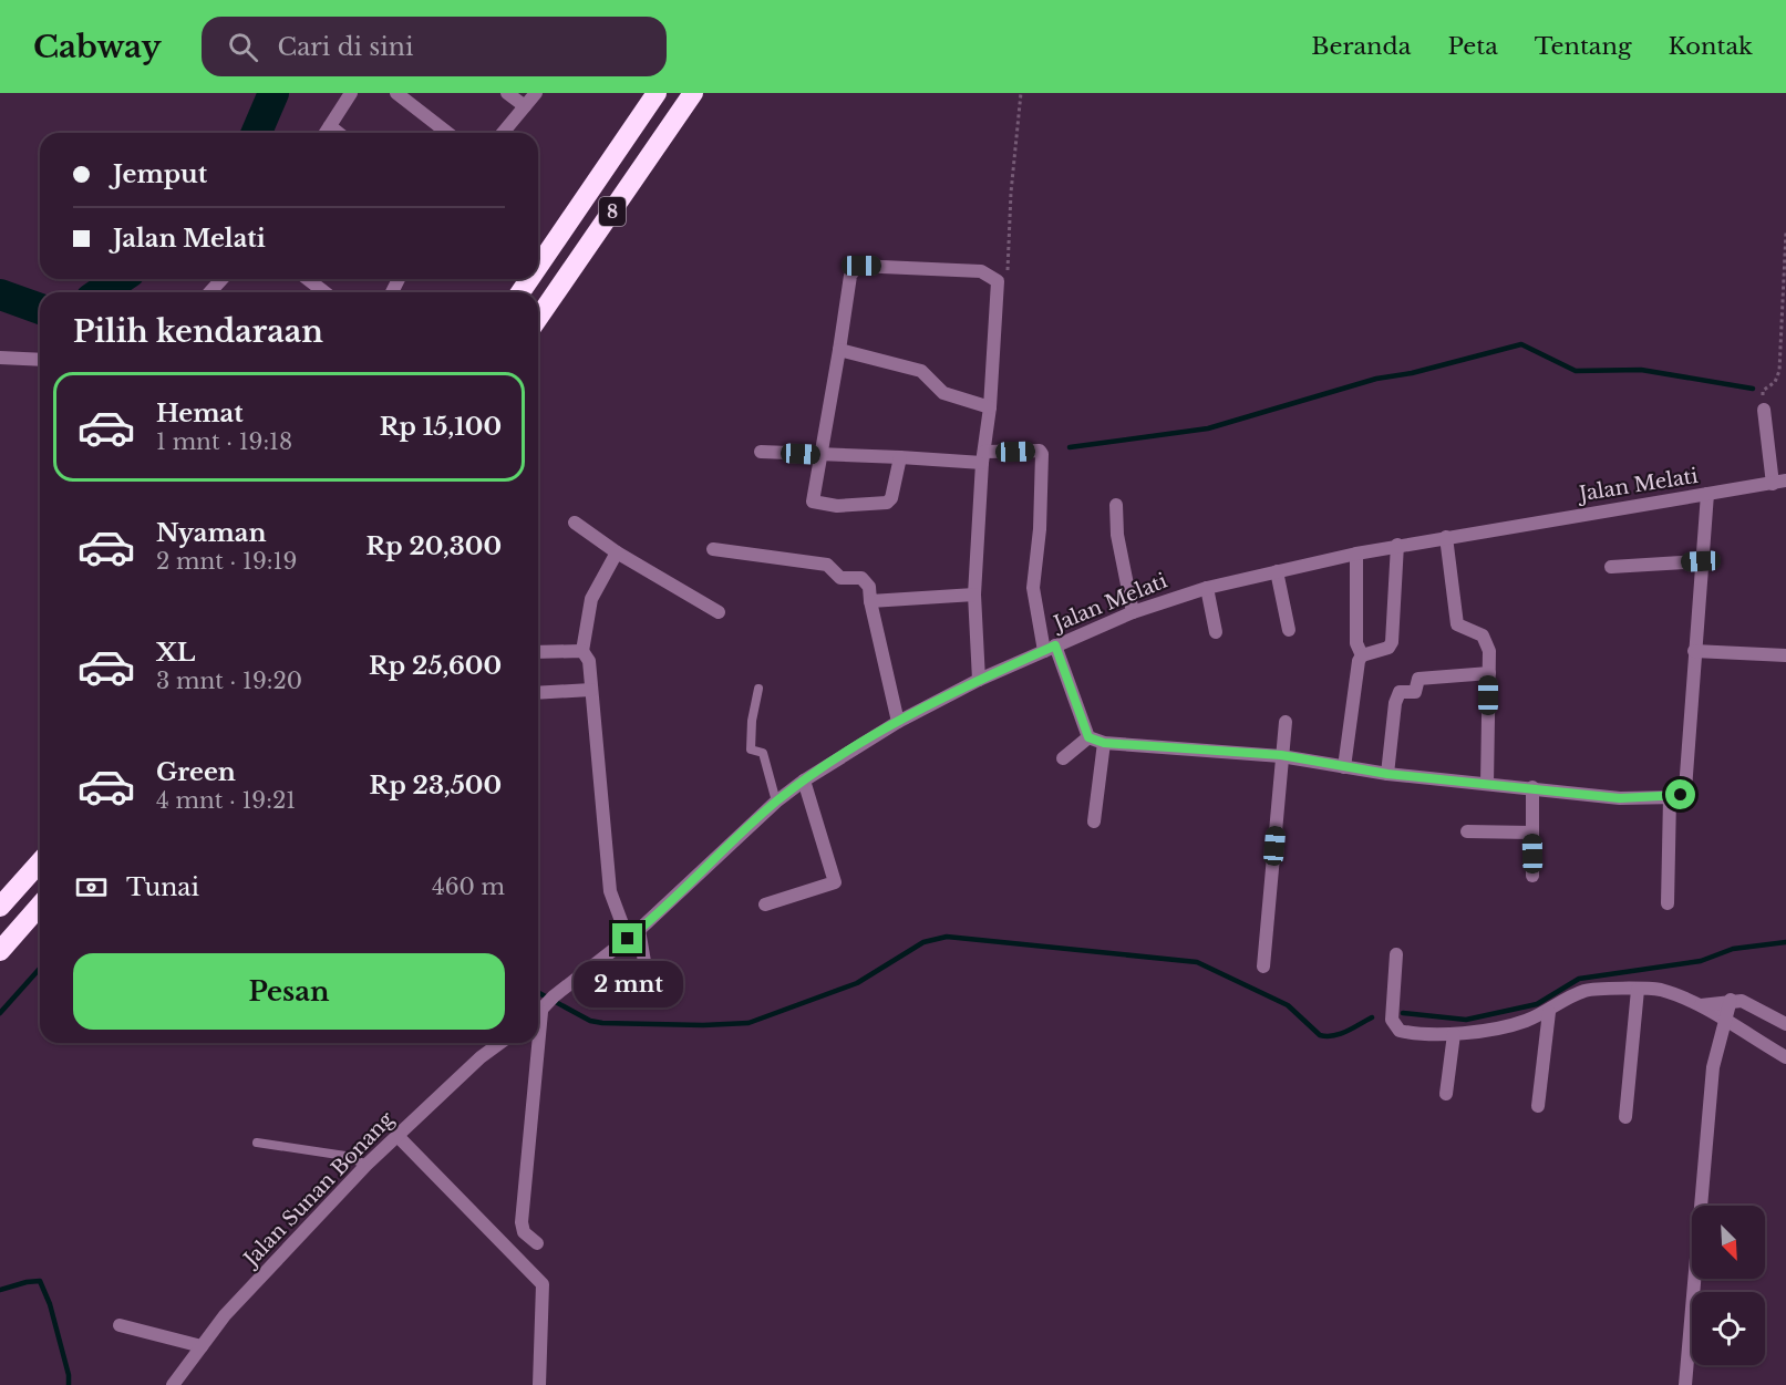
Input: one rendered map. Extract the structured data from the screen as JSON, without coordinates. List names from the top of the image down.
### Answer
{
  "streets": {
    "highway": ["8"],
    "street": ["Jalan Melati", "Jalan Sunan Bonang"]
  },
  "north": "bottom right",
  "page": {
    "header": "Cabway",
    "search": "Cari di sini",
    "nav": [
      "Beranda",
      "Peta",
      "Tentang",
      "Kontak"
    ],
    "banner": ["Jemput", "Jalan Melati"],
    "heading": "Pilih kendaraan",
    "list": [
      {
        "name": "Hemat",
        "note": "1 mnt · 19:18",
        "value": "Rp 15,100"
      },
      {
        "name": "Nyaman",
        "note": "2 mnt · 19:19",
        "value": "Rp 20,300"
      },
      {
        "name": "XL",
        "note": "3 mnt · 19:20",
        "value": "Rp 25,600"
      },
      {
        "name": "Green",
        "note": "4 mnt · 19:21",
        "value": "Rp 23,500"
      }
    ],
    "pay": ["Tunai", "460 m"],
    "buttons": "Pesan",
    "bubble": "2 mnt"
  }
}
